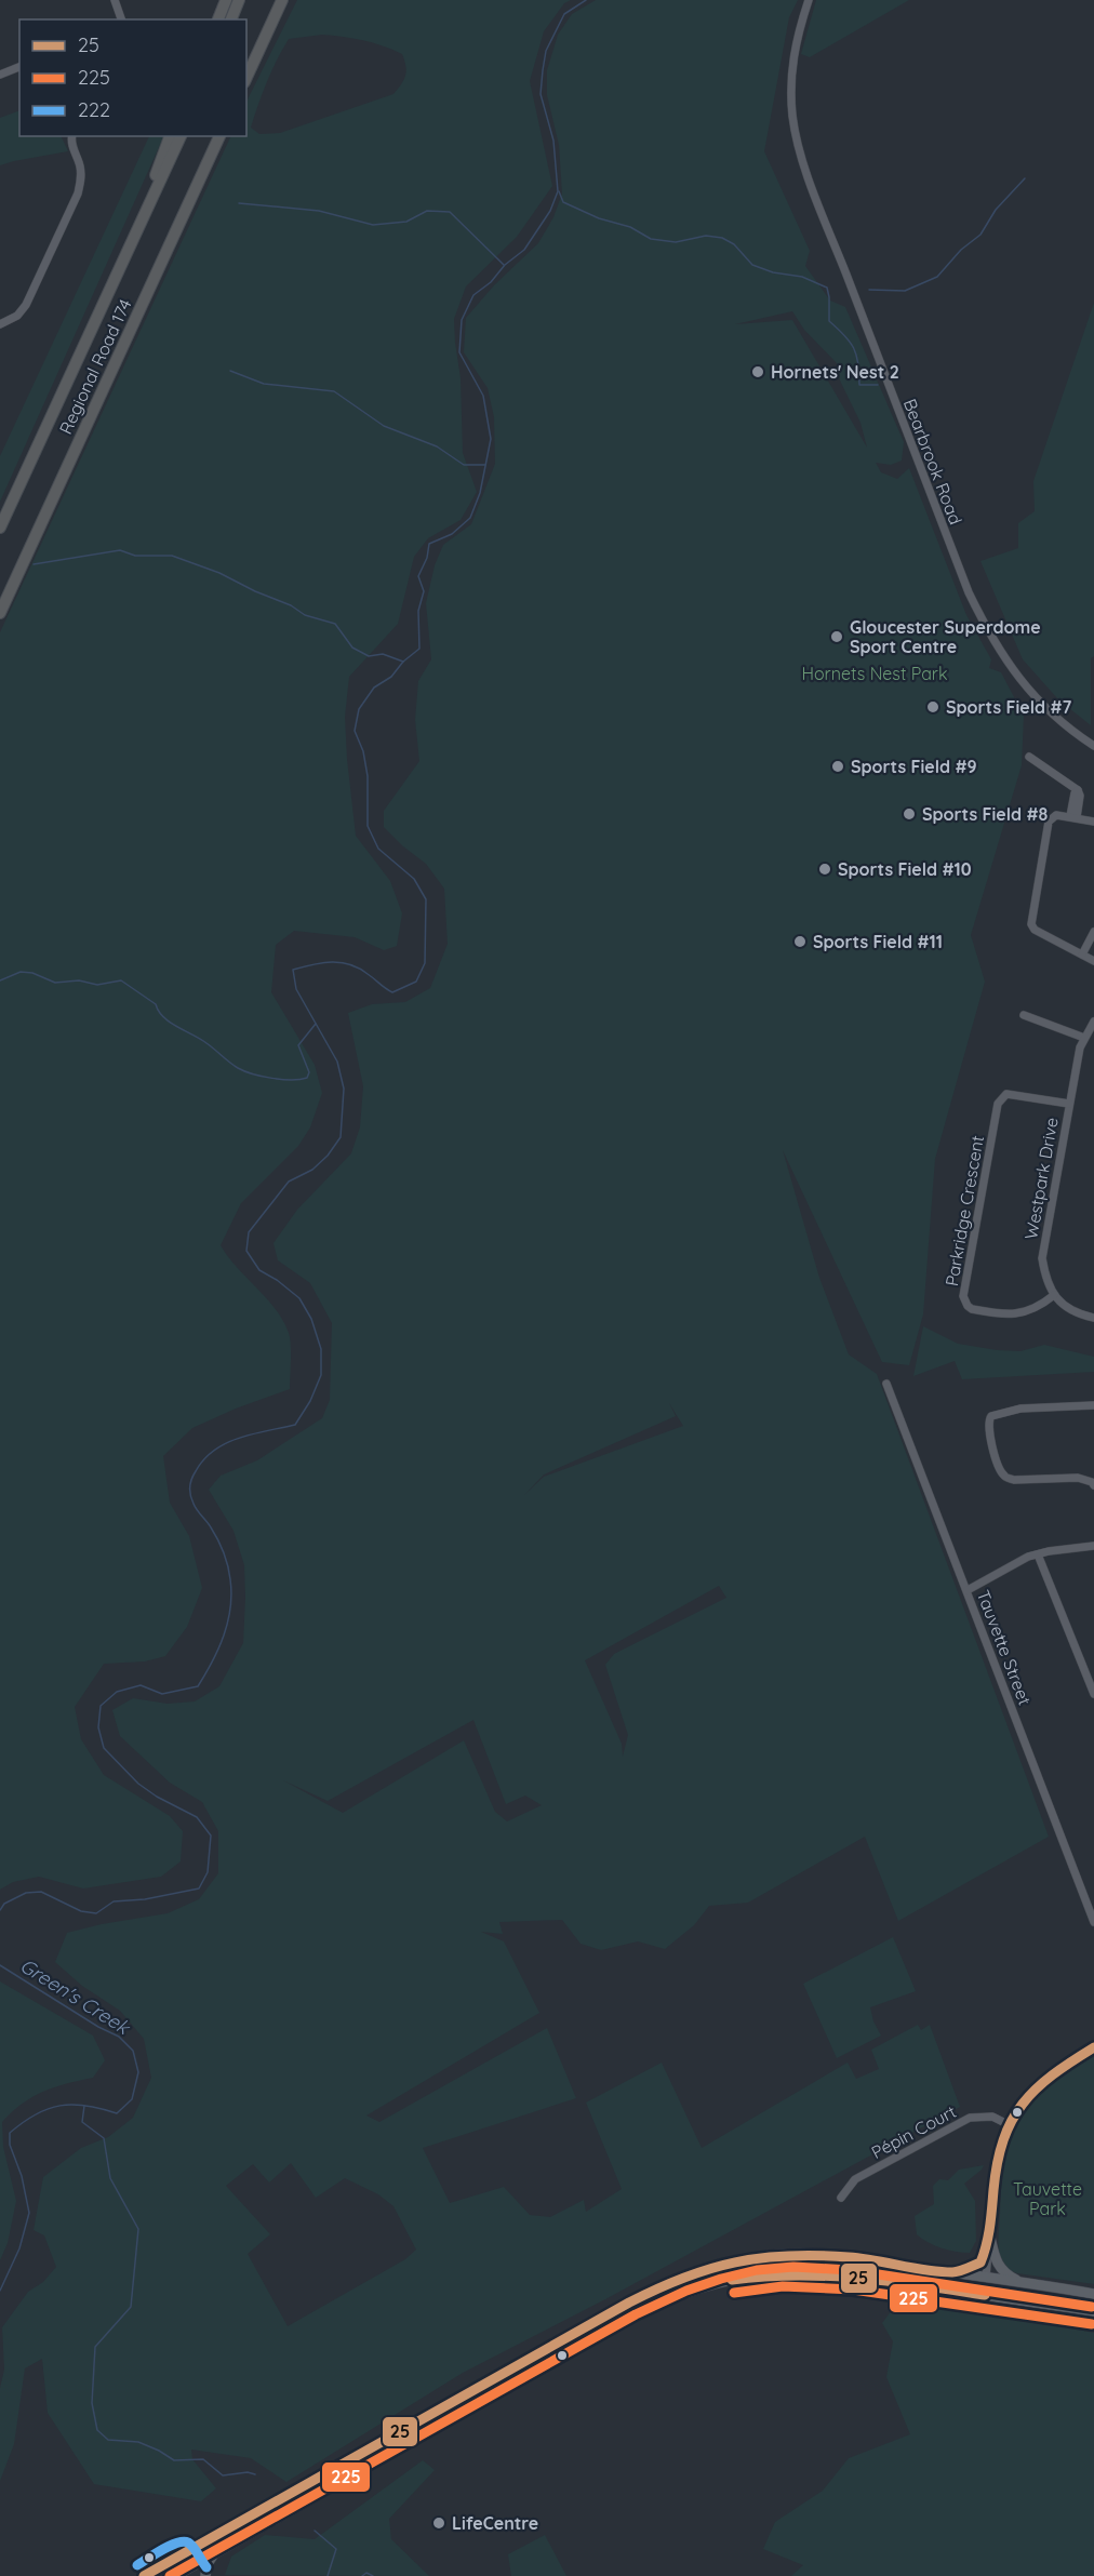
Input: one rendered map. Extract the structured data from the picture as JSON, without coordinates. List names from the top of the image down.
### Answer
{
  "streets": {
    "highway": ["Regional Road 174"],
    "street": [
      "Bearbrook Road",
      "Westpark Drive",
      "Parkridge Crescent",
      "Tauvette Street",
      "Pépin Court"
    ]
  },
  "crossings": [
    ["Westpark Drive", "Parkridge Crescent"]
  ],
  "water": ["Green's Creek"],
  "parks": ["Hornets Nest Park", "Tauvette Park"],
  "places": [
    "Hornets' Nest 2",
    "Gloucester Superdome Sport Centre",
    "Sports Field #7",
    "Sports Field #9",
    "Sports Field #8",
    "Sports Field #10",
    "Sports Field #11",
    "LifeCentre"
  ],
  "lines": ["transit line 25", "transit line 225", "transit line 222"],
  "legend": ["25", "225", "222"]
}
